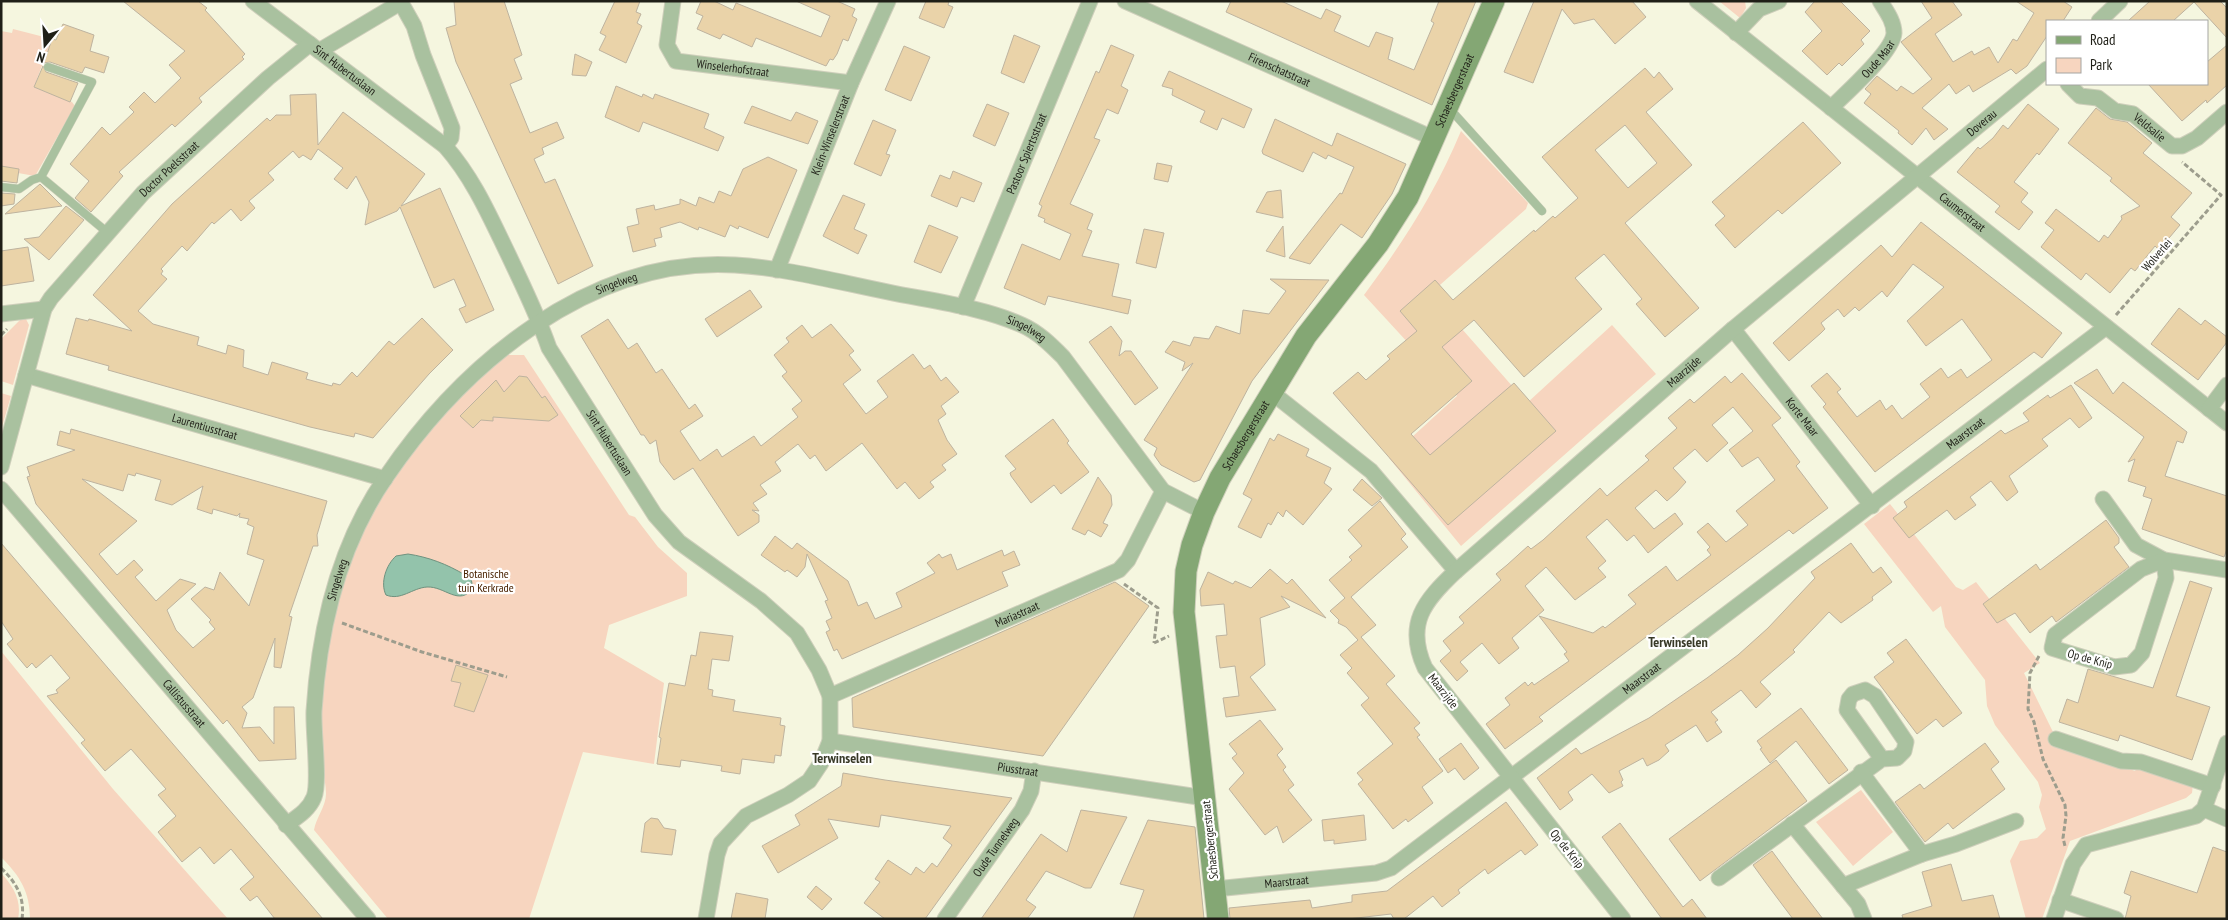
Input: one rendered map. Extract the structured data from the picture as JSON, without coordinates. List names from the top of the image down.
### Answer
{
  "streets": {
    "street": [
      "Oude Maar",
      "Winselerhofstraat",
      "Firenschatstraat",
      "Sint Hubertuslaan",
      "Schaesbergerstraat",
      "Doverau",
      "Veldsalie",
      "Klein-Winselerstraat",
      "Pastoor Spiertsstraat",
      "Doctor Poelsstraat",
      "Caumerstraat",
      "Singelweg",
      "Maarzijde",
      "Korte Maar",
      "Laurentiusstraat",
      "Maarstraat",
      "Mariastraat",
      "Op de Knip",
      "Callistusstraat",
      "Piusstraat",
      "Oude Tunnelweg"
    ],
    "path": ["Wolverlei"]
  },
  "crossings": [
    ["Oude Maar", "Caumerstraat"],
    ["Winselerhofstraat", "Klein-Winselerstraat"],
    ["Firenschatstraat", "Schaesbergerstraat"],
    ["Sint Hubertuslaan", "Doctor Poelsstraat"],
    ["Sint Hubertuslaan", "Singelweg"],
    ["Sint Hubertuslaan", "Mariastraat"],
    ["Schaesbergerstraat", "Singelweg"],
    ["Schaesbergerstraat", "Maarstraat"],
    ["Schaesbergerstraat", "Piusstraat"],
    ["Doverau", "Caumerstraat"],
    ["Doverau", "Maarzijde"],
    ["Veldsalie", "Wolverlei"],
    ["Klein-Winselerstraat", "Singelweg"],
    ["Pastoor Spiertsstraat", "Singelweg"],
    ["Doctor Poelsstraat", "Laurentiusstraat"],
    ["Caumerstraat", "Wolverlei"],
    ["Caumerstraat", "Maarzijde"],
    ["Caumerstraat", "Maarstraat"],
    ["Wolverlei", "Maarstraat"],
    ["Singelweg", "Laurentiusstraat"],
    ["Singelweg", "Callistusstraat"],
    ["Maarzijde", "Korte Maar"],
    ["Maarzijde", "Maarstraat"],
    ["Maarzijde", "Op de Knip"],
    ["Korte Maar", "Maarstraat"],
    ["Maarstraat", "Op de Knip"],
    ["Piusstraat", "Oude Tunnelweg"]
  ],
  "districts": ["Terwinselen", "Terwinselen"],
  "parks": ["Botanische tuin Kerkrade"],
  "legend": ["Road", "Park"],
  "north": "bottom"
}
